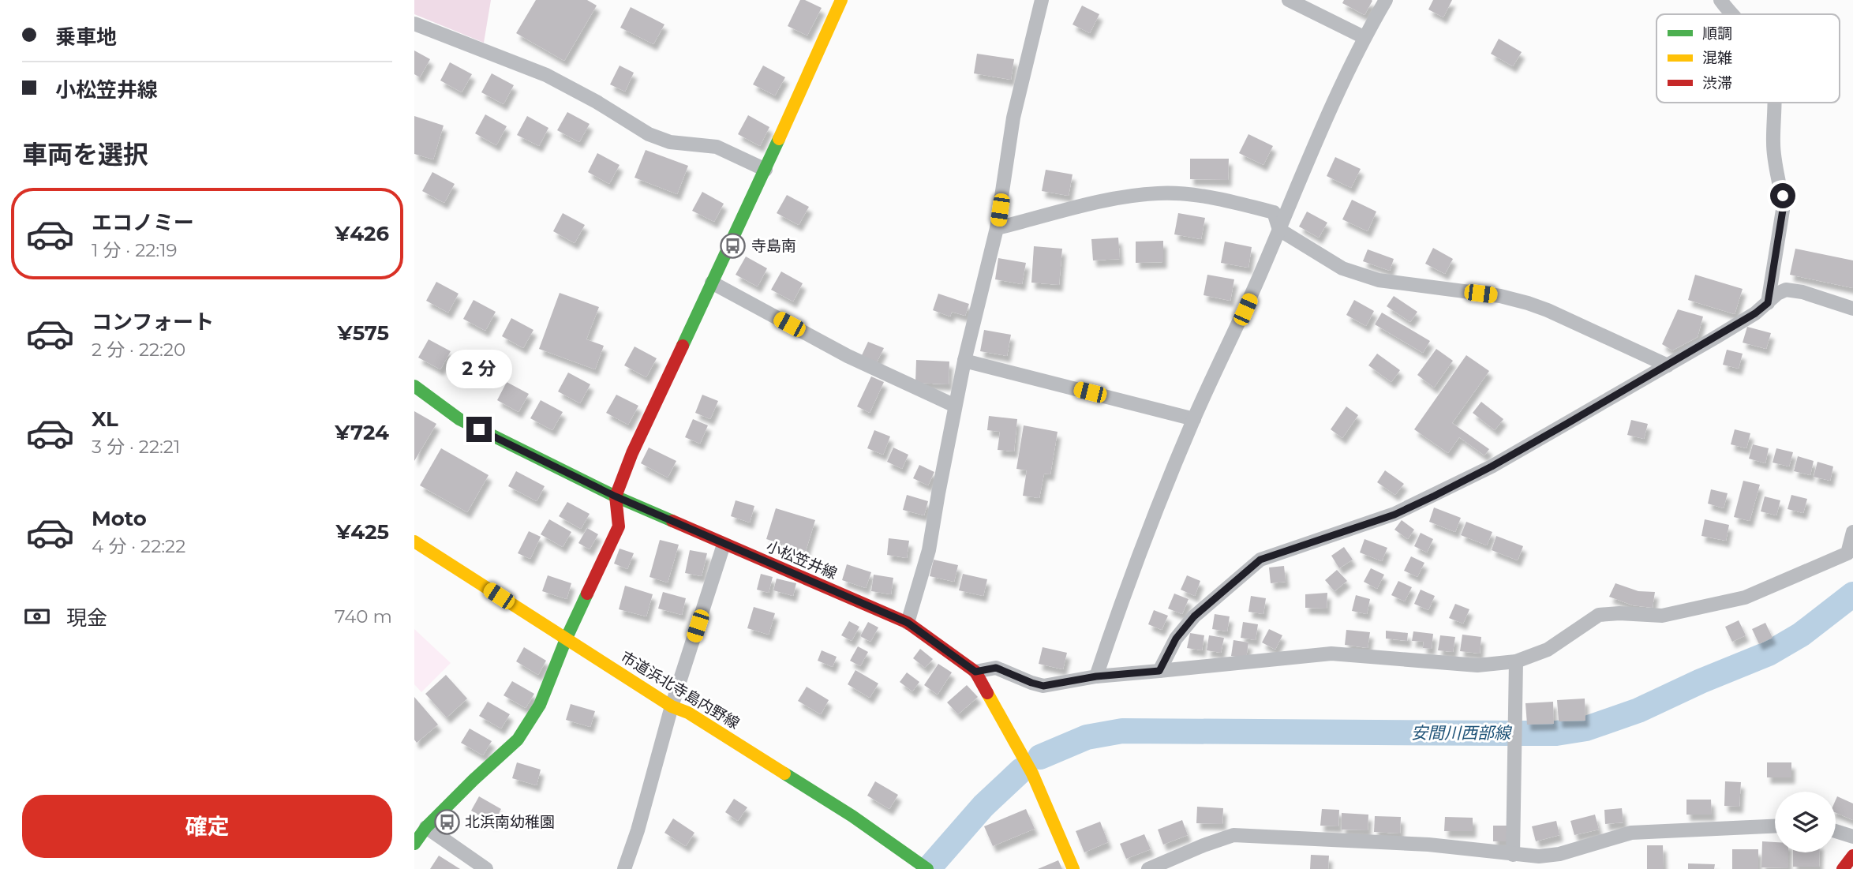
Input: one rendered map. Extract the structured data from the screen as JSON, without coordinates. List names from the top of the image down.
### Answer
{
  "streets": {
    "street": ["小松笠井線", "市道浜北寺島内野線"]
  },
  "water": ["安間川西部線"],
  "places": {
    "bus stop": ["寺島南", "北浜南幼稚園"]
  },
  "legend": ["順調", "混雑", "渋滞"],
  "page": {
    "banner": ["乗車地", "小松笠井線"],
    "heading": "車両を選択",
    "list": [
      {
        "name": "エコノミー",
        "note": "1 分 · 22:19",
        "value": "¥426"
      },
      {
        "name": "コンフォート",
        "note": "2 分 · 22:20",
        "value": "¥575"
      },
      {
        "name": "XL",
        "note": "3 分 · 22:21",
        "value": "¥724"
      },
      {
        "name": "Moto",
        "note": "4 分 · 22:22",
        "value": "¥425"
      }
    ],
    "bubble": "2 分",
    "pay": ["現金", "740 m"],
    "buttons": "確定"
  }
}
